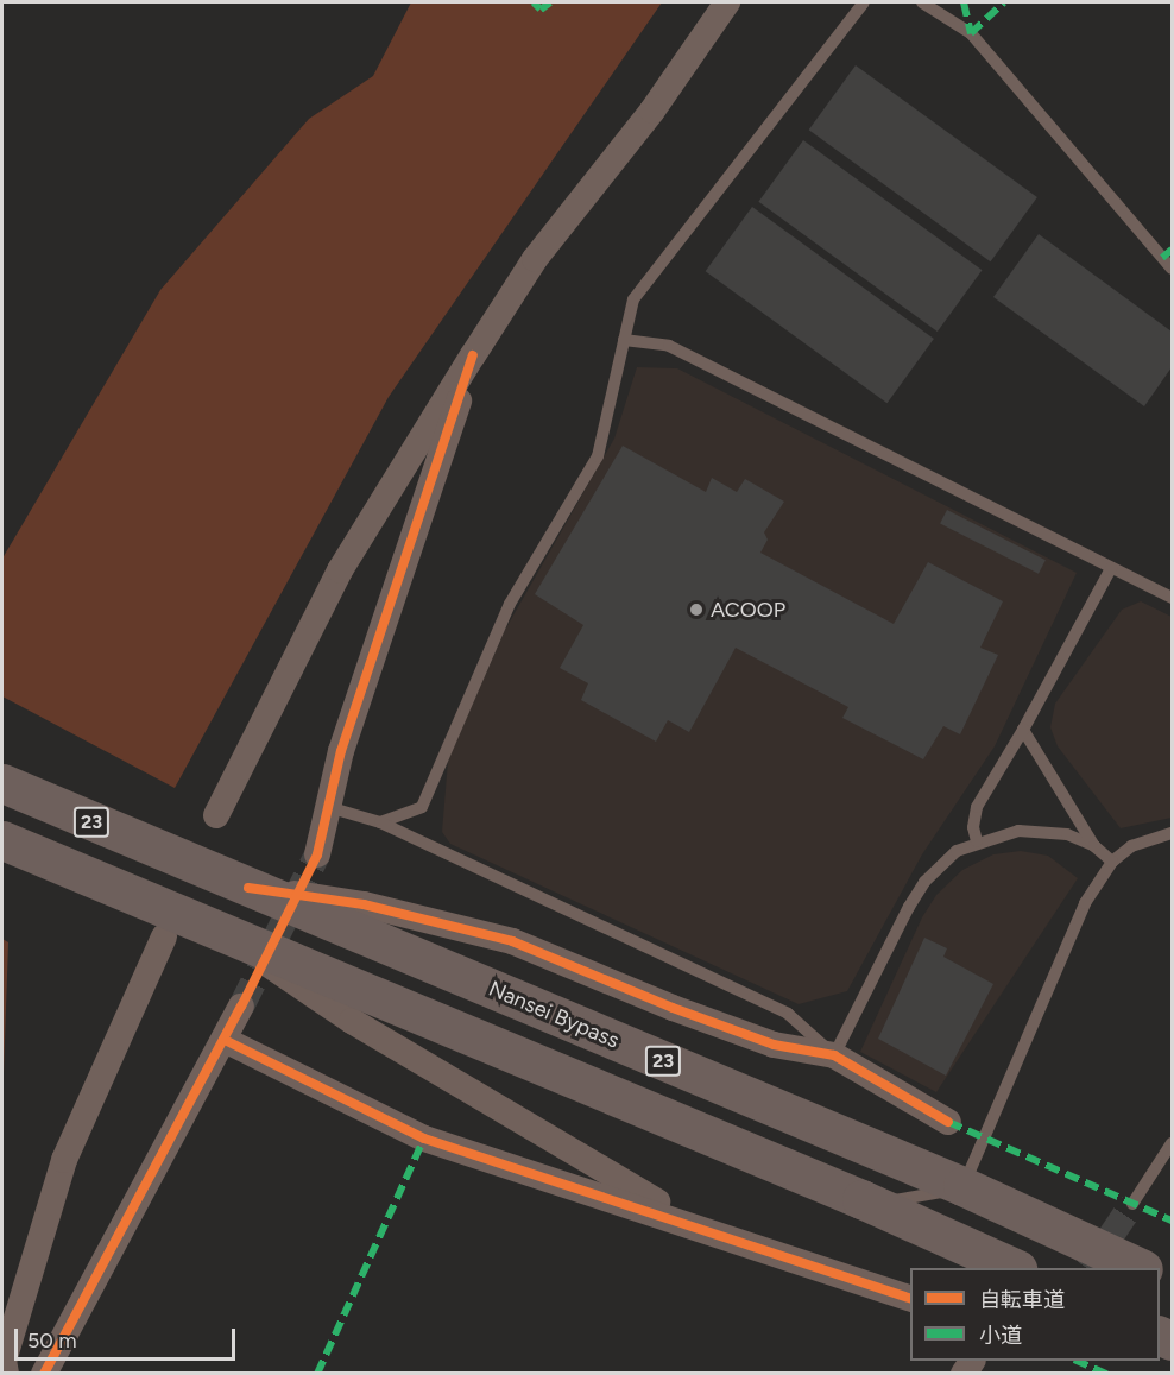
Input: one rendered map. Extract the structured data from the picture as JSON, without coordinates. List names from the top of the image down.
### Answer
{
  "streets": {
    "highway": ["23", "Nansei Bypass"]
  },
  "places": ["ACOOP"],
  "legend": ["自転車道", "小道"],
  "scale_bar": "50 m"
}
